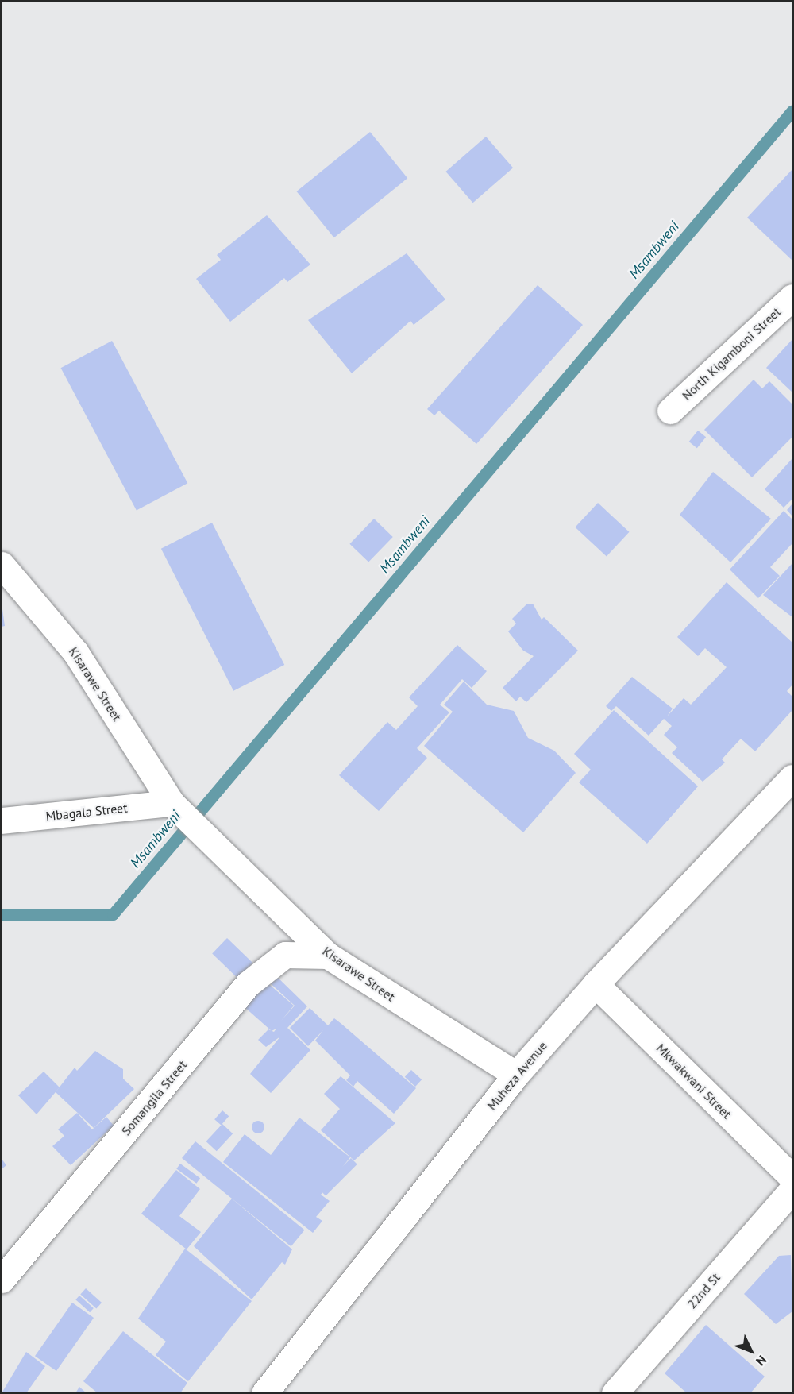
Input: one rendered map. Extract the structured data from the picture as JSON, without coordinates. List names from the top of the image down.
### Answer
{
  "streets": {
    "street": [
      "North Kigamboni Street",
      "Kisarawe Street",
      "Mbagala Street",
      "Muheza Avenue",
      "Mkwakwani Street",
      "Somangila Street",
      "22nd St"
    ]
  },
  "crossings": [
    ["Kisarawe Street", "Mbagala Street"],
    ["Kisarawe Street", "Muheza Avenue"],
    ["Kisarawe Street", "Somangila Street"],
    ["Muheza Avenue", "Mkwakwani Street"]
  ],
  "water": ["Msambweni"],
  "north": "bottom right"
}
